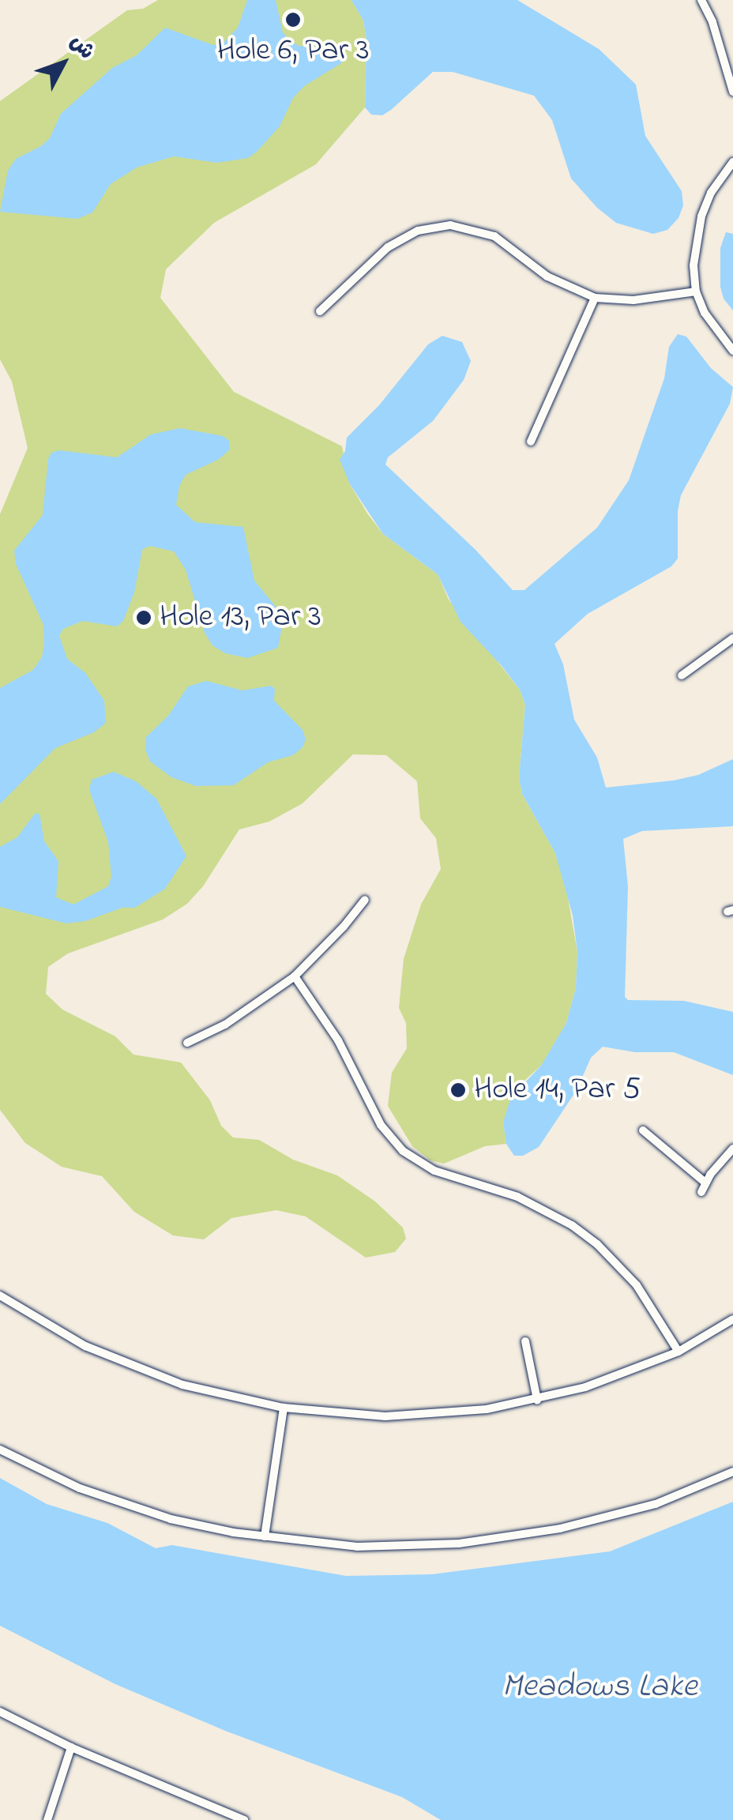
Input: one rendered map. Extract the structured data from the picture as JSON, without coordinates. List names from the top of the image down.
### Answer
{
  "water": ["Meadows Lake"],
  "places": ["Hole 6, Par 3", "Hole 13, Par 3", "Hole 14, Par 5"],
  "north": "top right"
}
